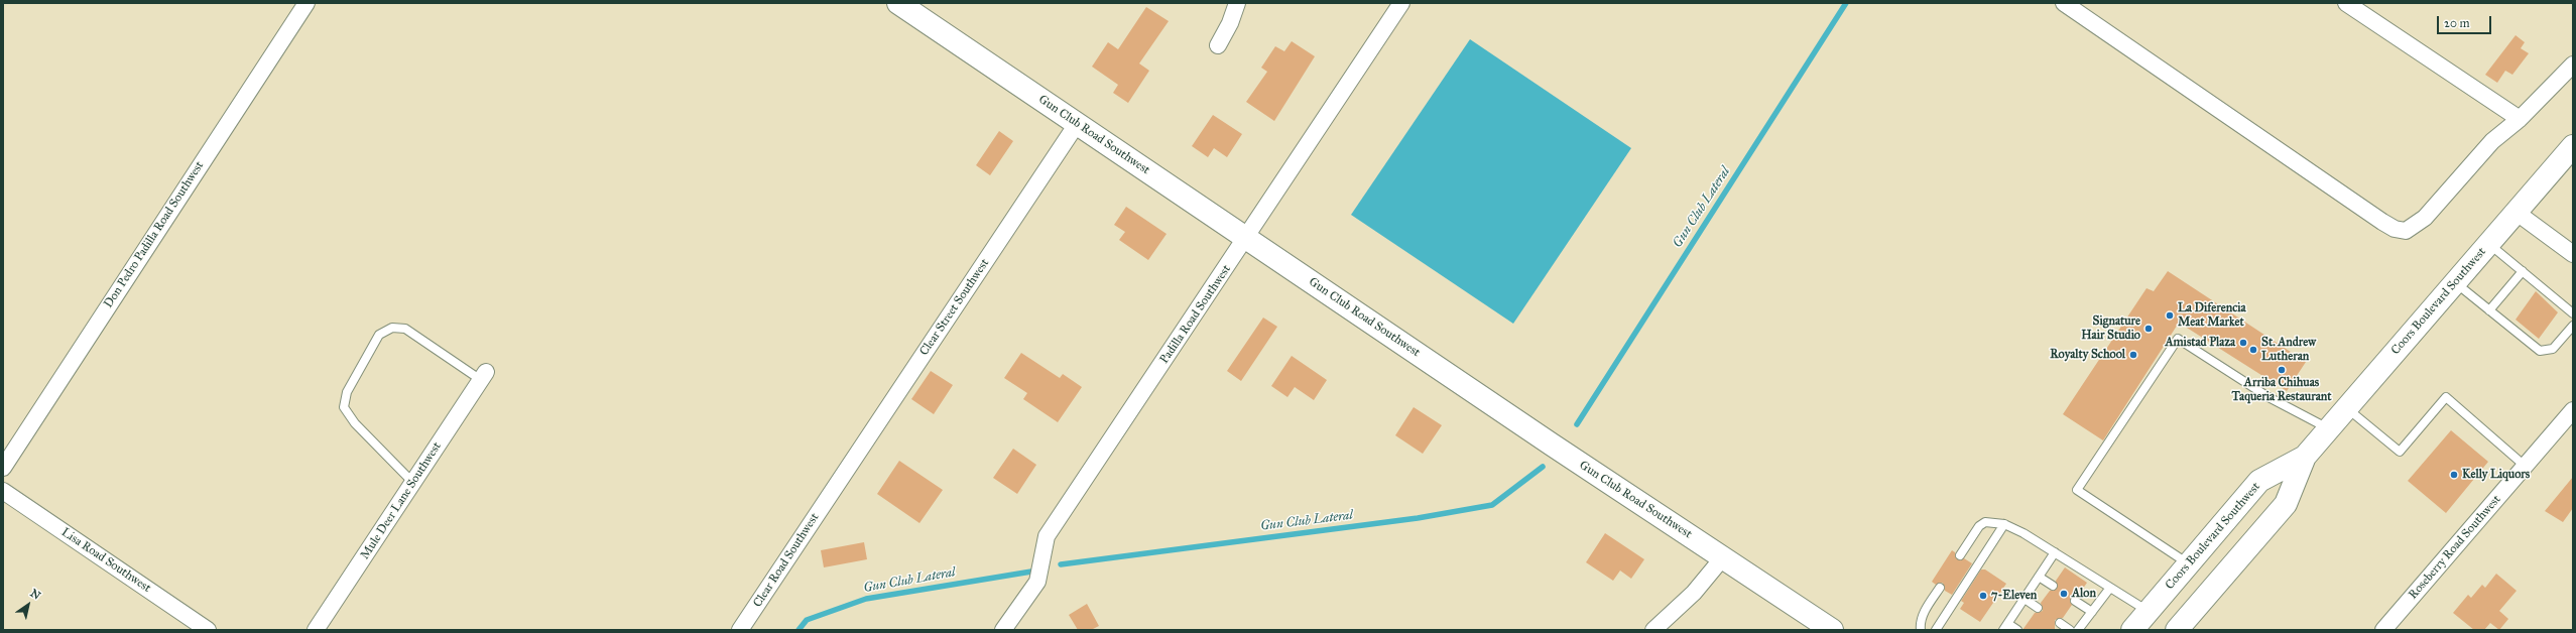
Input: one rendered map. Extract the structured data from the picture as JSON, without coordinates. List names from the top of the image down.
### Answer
{
  "streets": {
    "street": [
      "Gun Club Road Southwest",
      "Don Pedro Padilla Road Southwest",
      "Coors Boulevard Southwest",
      "Clear Street Southwest",
      "Padilla Road Southwest",
      "Mule Deer Lane Southwest",
      "Roseberry Road Southwest",
      "Lisa Road Southwest",
      "Clear Road Southwest"
    ]
  },
  "crossings": [
    ["Gun Club Road Southwest", "Clear Street Southwest"],
    ["Gun Club Road Southwest", "Padilla Road Southwest"],
    ["Clear Street Southwest", "Clear Road Southwest"]
  ],
  "water": ["Gun Club Lateral"],
  "places": [
    "La Diferencia Meat Market",
    "Signature Hair Studio",
    "Amistad Plaza",
    "St. Andrew Lutheran",
    "Royalty School",
    "Arriba Chihuas Taqueria Restaurant",
    "Kelly Liquors",
    "Alon",
    "7-Eleven"
  ],
  "scale_bar": "20 m",
  "north": "top right"
}
